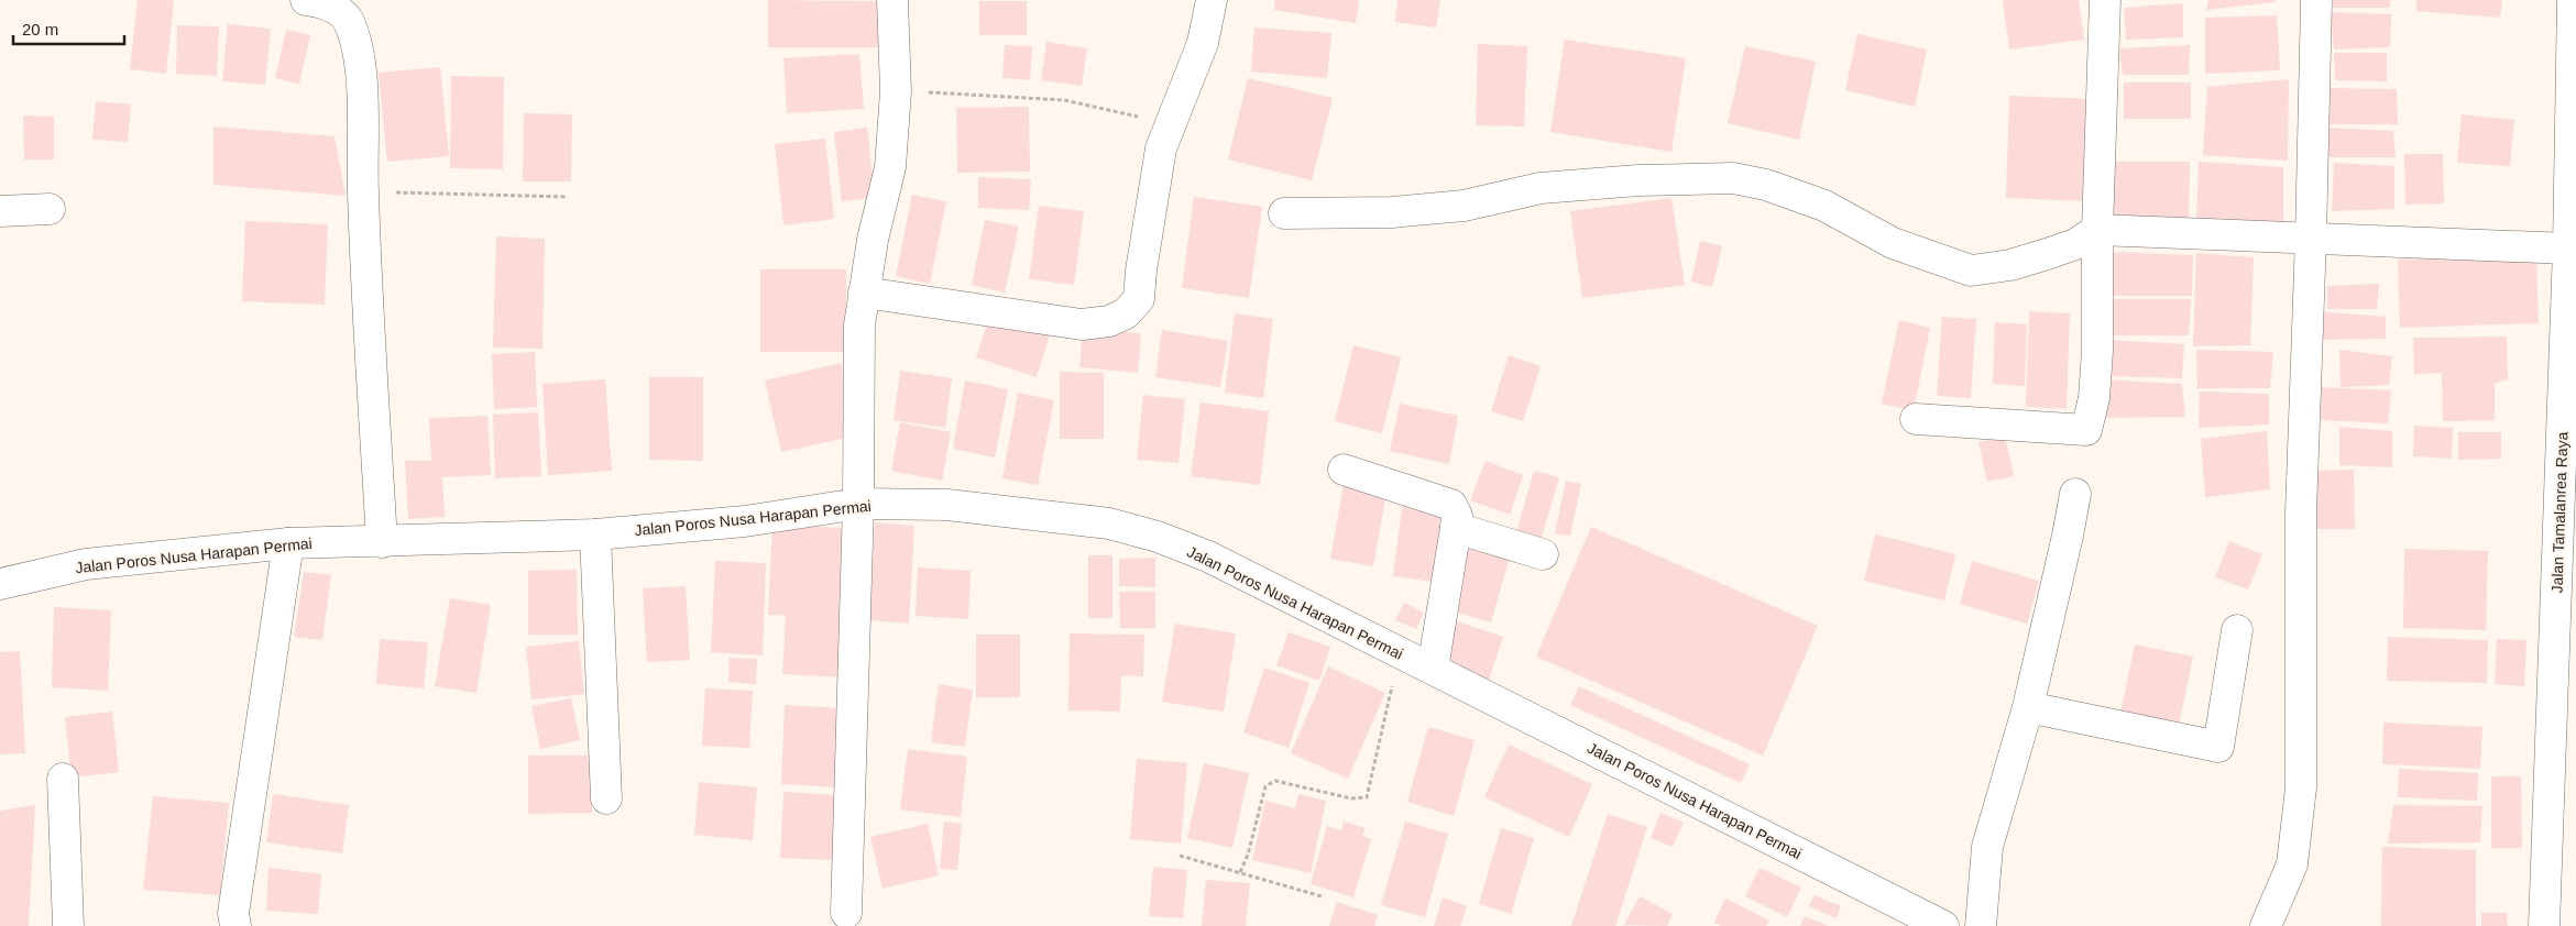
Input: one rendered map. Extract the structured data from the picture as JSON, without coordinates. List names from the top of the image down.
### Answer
{
  "streets": {
    "street": ["Jalan Tamalanrea Raya", "Jalan Poros Nusa Harapan Permai"]
  },
  "scale_bar": "20 m"
}
